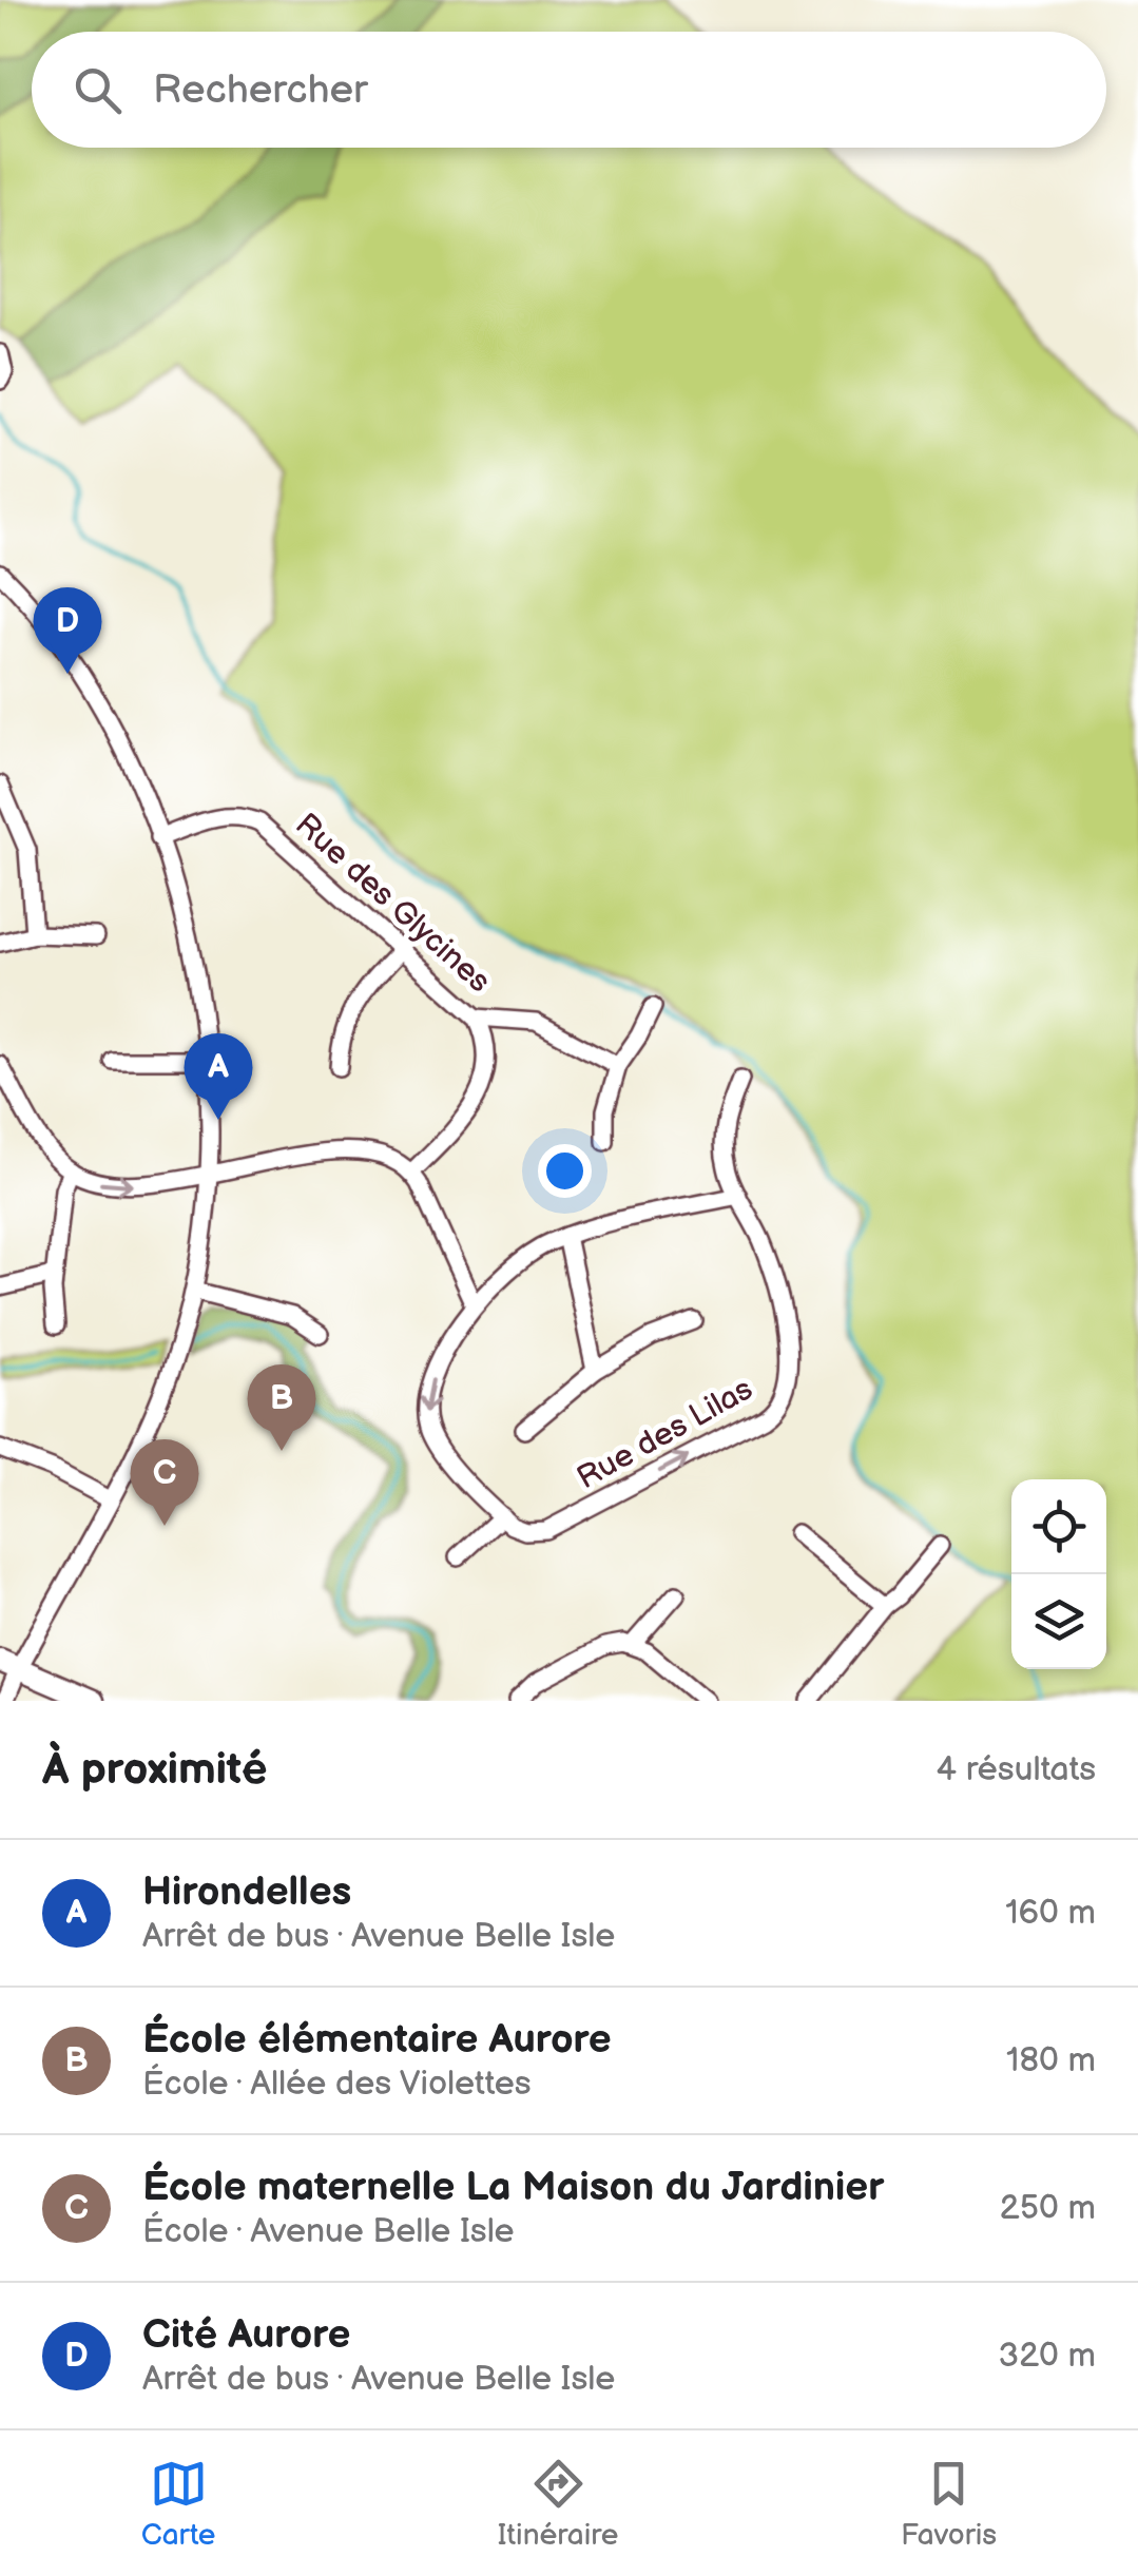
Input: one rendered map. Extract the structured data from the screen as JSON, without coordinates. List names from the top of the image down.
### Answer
{
  "streets": {
    "street": ["Rue des Glycines", "Rue des Lilas"]
  },
  "page": {
    "search": "Rechercher",
    "pins": [
      "D",
      "A",
      "B",
      "C"
    ],
    "heading": ["À proximité", "4 résultats"],
    "list": [
      {
        "mark": "A",
        "name": "Hirondelles",
        "note": "Arrêt de bus · Avenue Belle Isle",
        "value": "160 m"
      },
      {
        "mark": "B",
        "name": "École élémentaire Aurore",
        "note": "École · Allée des Violettes",
        "value": "180 m"
      },
      {
        "mark": "C",
        "name": "École maternelle La Maison du Jardinier",
        "note": "École · Avenue Belle Isle",
        "value": "250 m"
      },
      {
        "mark": "D",
        "name": "Cité Aurore",
        "note": "Arrêt de bus · Avenue Belle Isle",
        "value": "320 m"
      }
    ],
    "nav": ["Carte", "Itinéraire", "Favoris"]
  }
}
